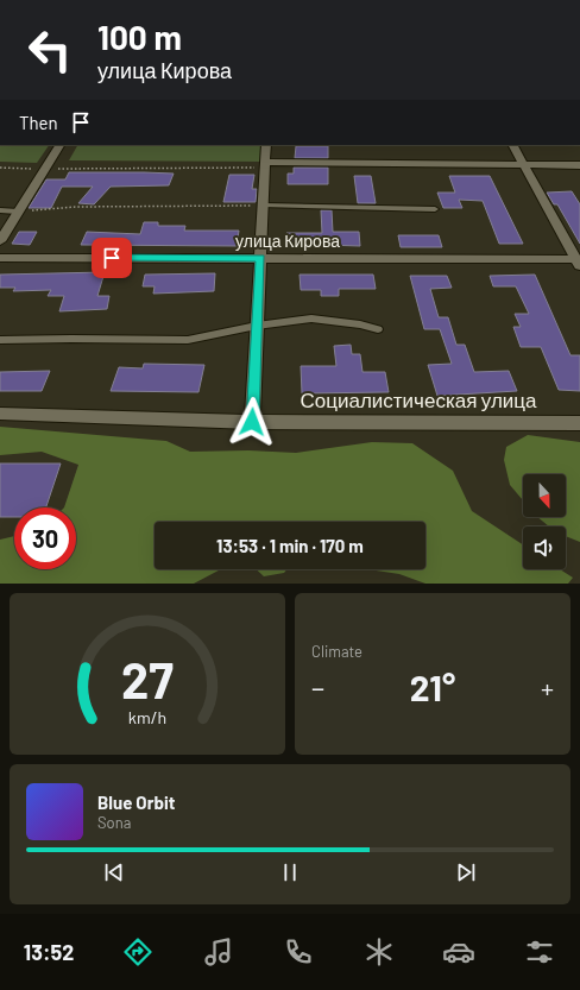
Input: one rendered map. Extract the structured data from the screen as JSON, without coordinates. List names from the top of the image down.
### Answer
{
  "streets": {
    "street": ["улица Кирова", "Социалистическая улица"]
  },
  "north": "bottom",
  "page": {
    "turn": ["100 m", "улица Кирова"],
    "then": "Then",
    "limit": "30",
    "trip": "13:53 · 1 min · 170 m",
    "tile": "Climate",
    "heat": ["−", "21°", "+"],
    "song": ["Blue Orbit", "Sona"],
    "tabs": "13:52",
    "gauge": ["27", "km/h"]
  }
}
